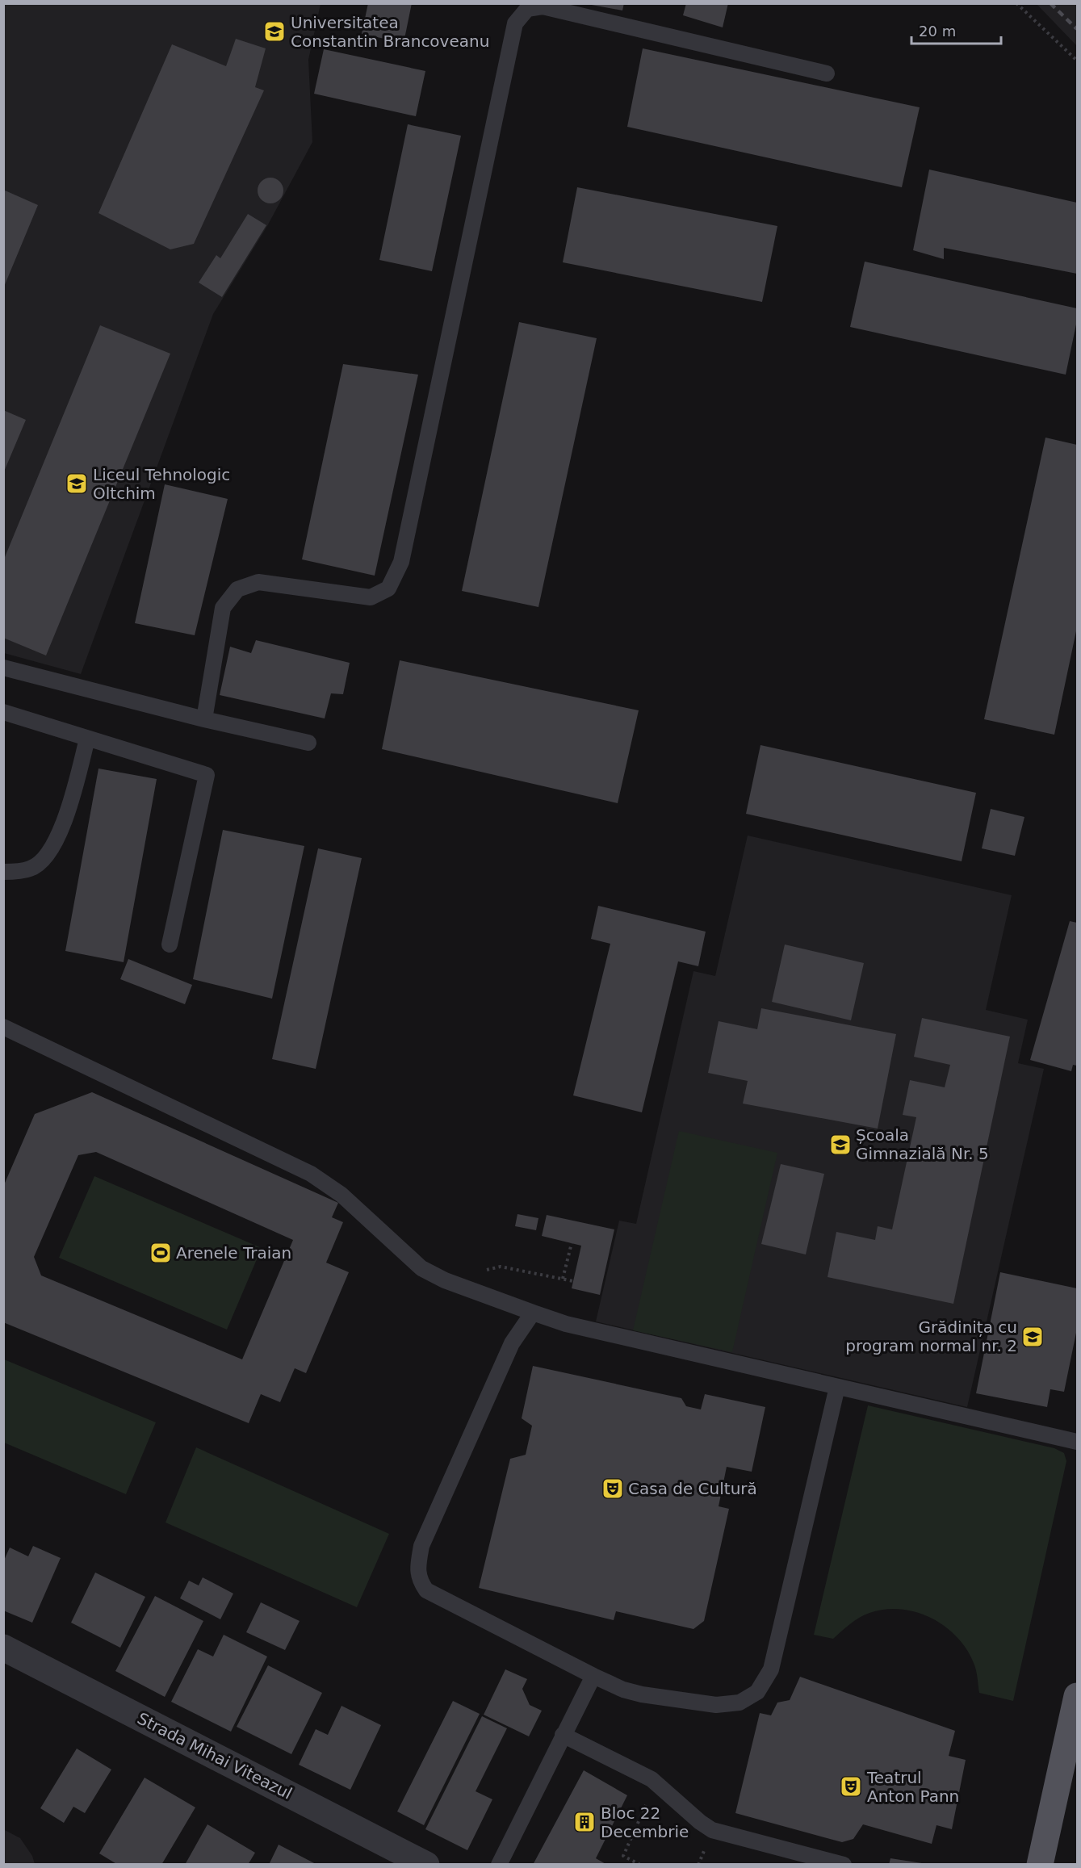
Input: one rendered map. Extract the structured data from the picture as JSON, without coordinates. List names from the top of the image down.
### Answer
{
  "streets": {
    "street": ["Strada Mihai Viteazul"]
  },
  "places": {
    "school or university": [
      "Universitatea Constantin Brancoveanu",
      "Liceul Tehnologic Oltchim",
      "Școala Gimnazială Nr. 5",
      "Grădinița cu program normal nr. 2"
    ],
    "sports": ["Arenele Traian"],
    "theatre": ["Casa de Cultură", "Teatrul Anton Pann"],
    "building": ["Bloc 22 Decembrie"]
  },
  "scale_bar": "20 m"
}
